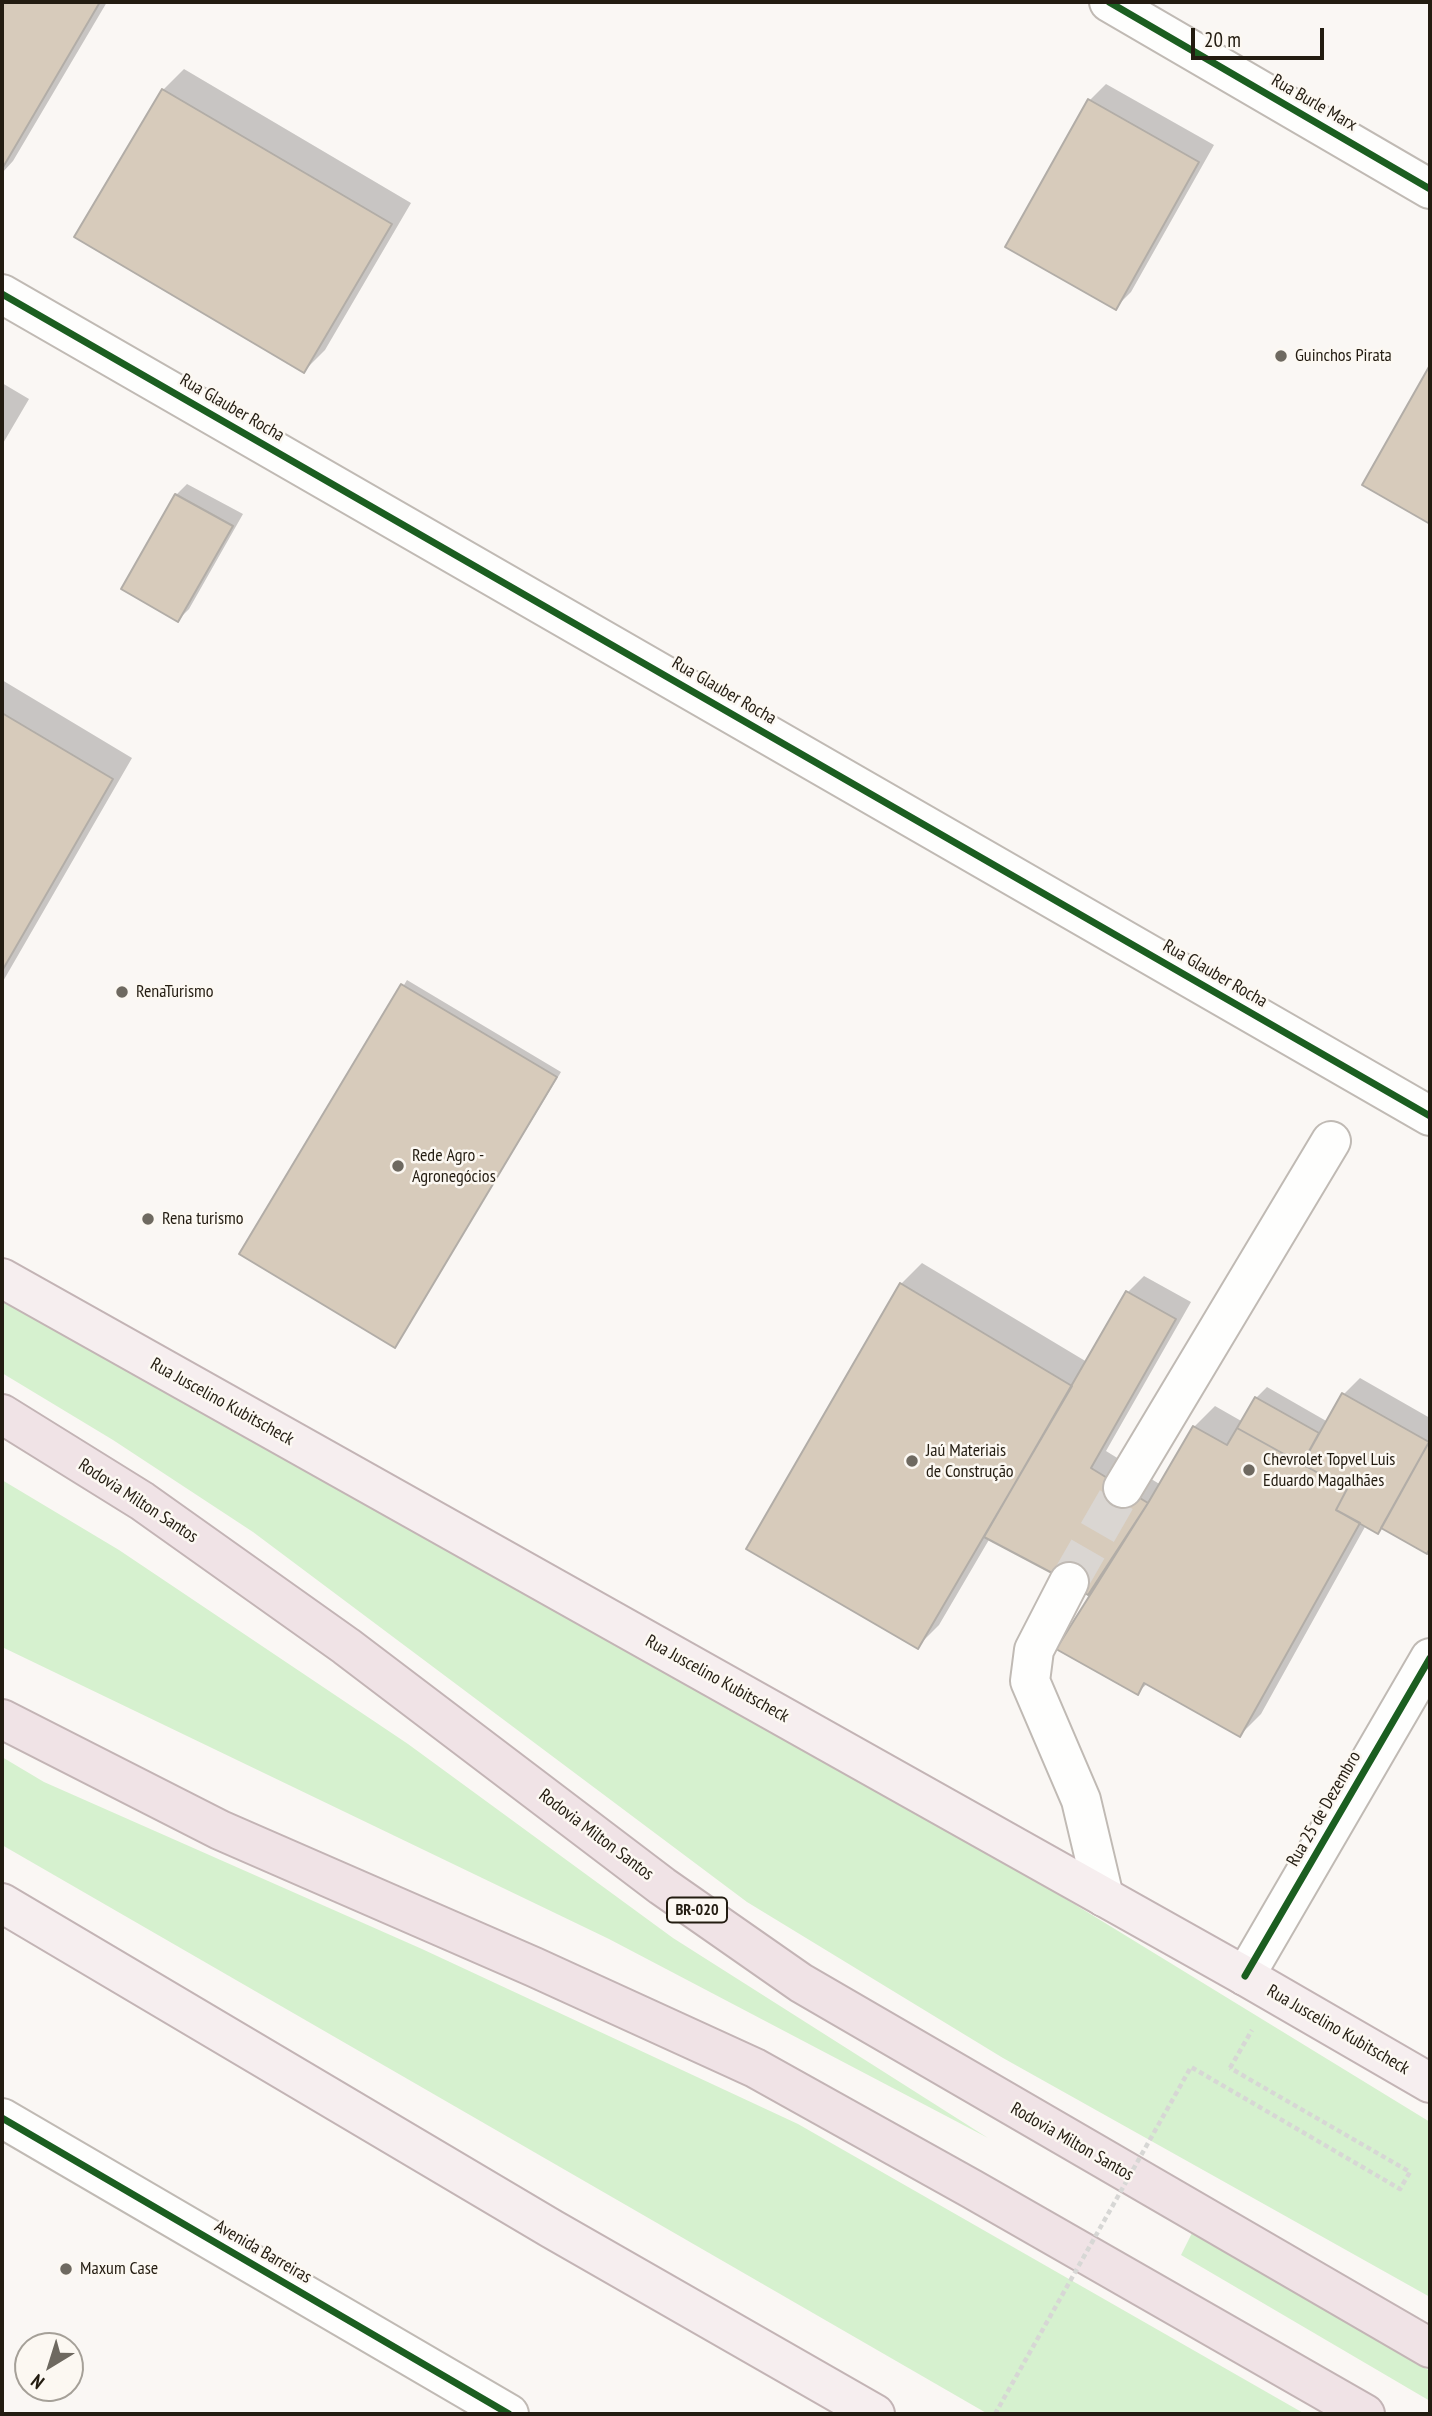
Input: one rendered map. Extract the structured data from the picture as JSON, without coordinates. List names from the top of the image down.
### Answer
{
  "streets": {
    "highway": ["Rodovia Milton Santos", "BR-020"],
    "main road": ["Rua Juscelino Kubitscheck"],
    "street": [
      "Rua Burle Marx",
      "Rua Glauber Rocha",
      "Rua 25 de Dezembro",
      "Avenida Barreiras"
    ]
  },
  "crossings": [
    ["Rua Juscelino Kubitscheck", "Rua 25 de Dezembro"]
  ],
  "places": [
    "Guinchos Pirata",
    "RenaTurismo",
    "Rede Agro - Agronegócios",
    "Rena turismo",
    "Jaú Materiais de Construção",
    "Chevrolet Topvel Luis Eduardo Magalhães",
    "Maxum Case"
  ],
  "scale_bar": "20 m",
  "north": "bottom left"
}
